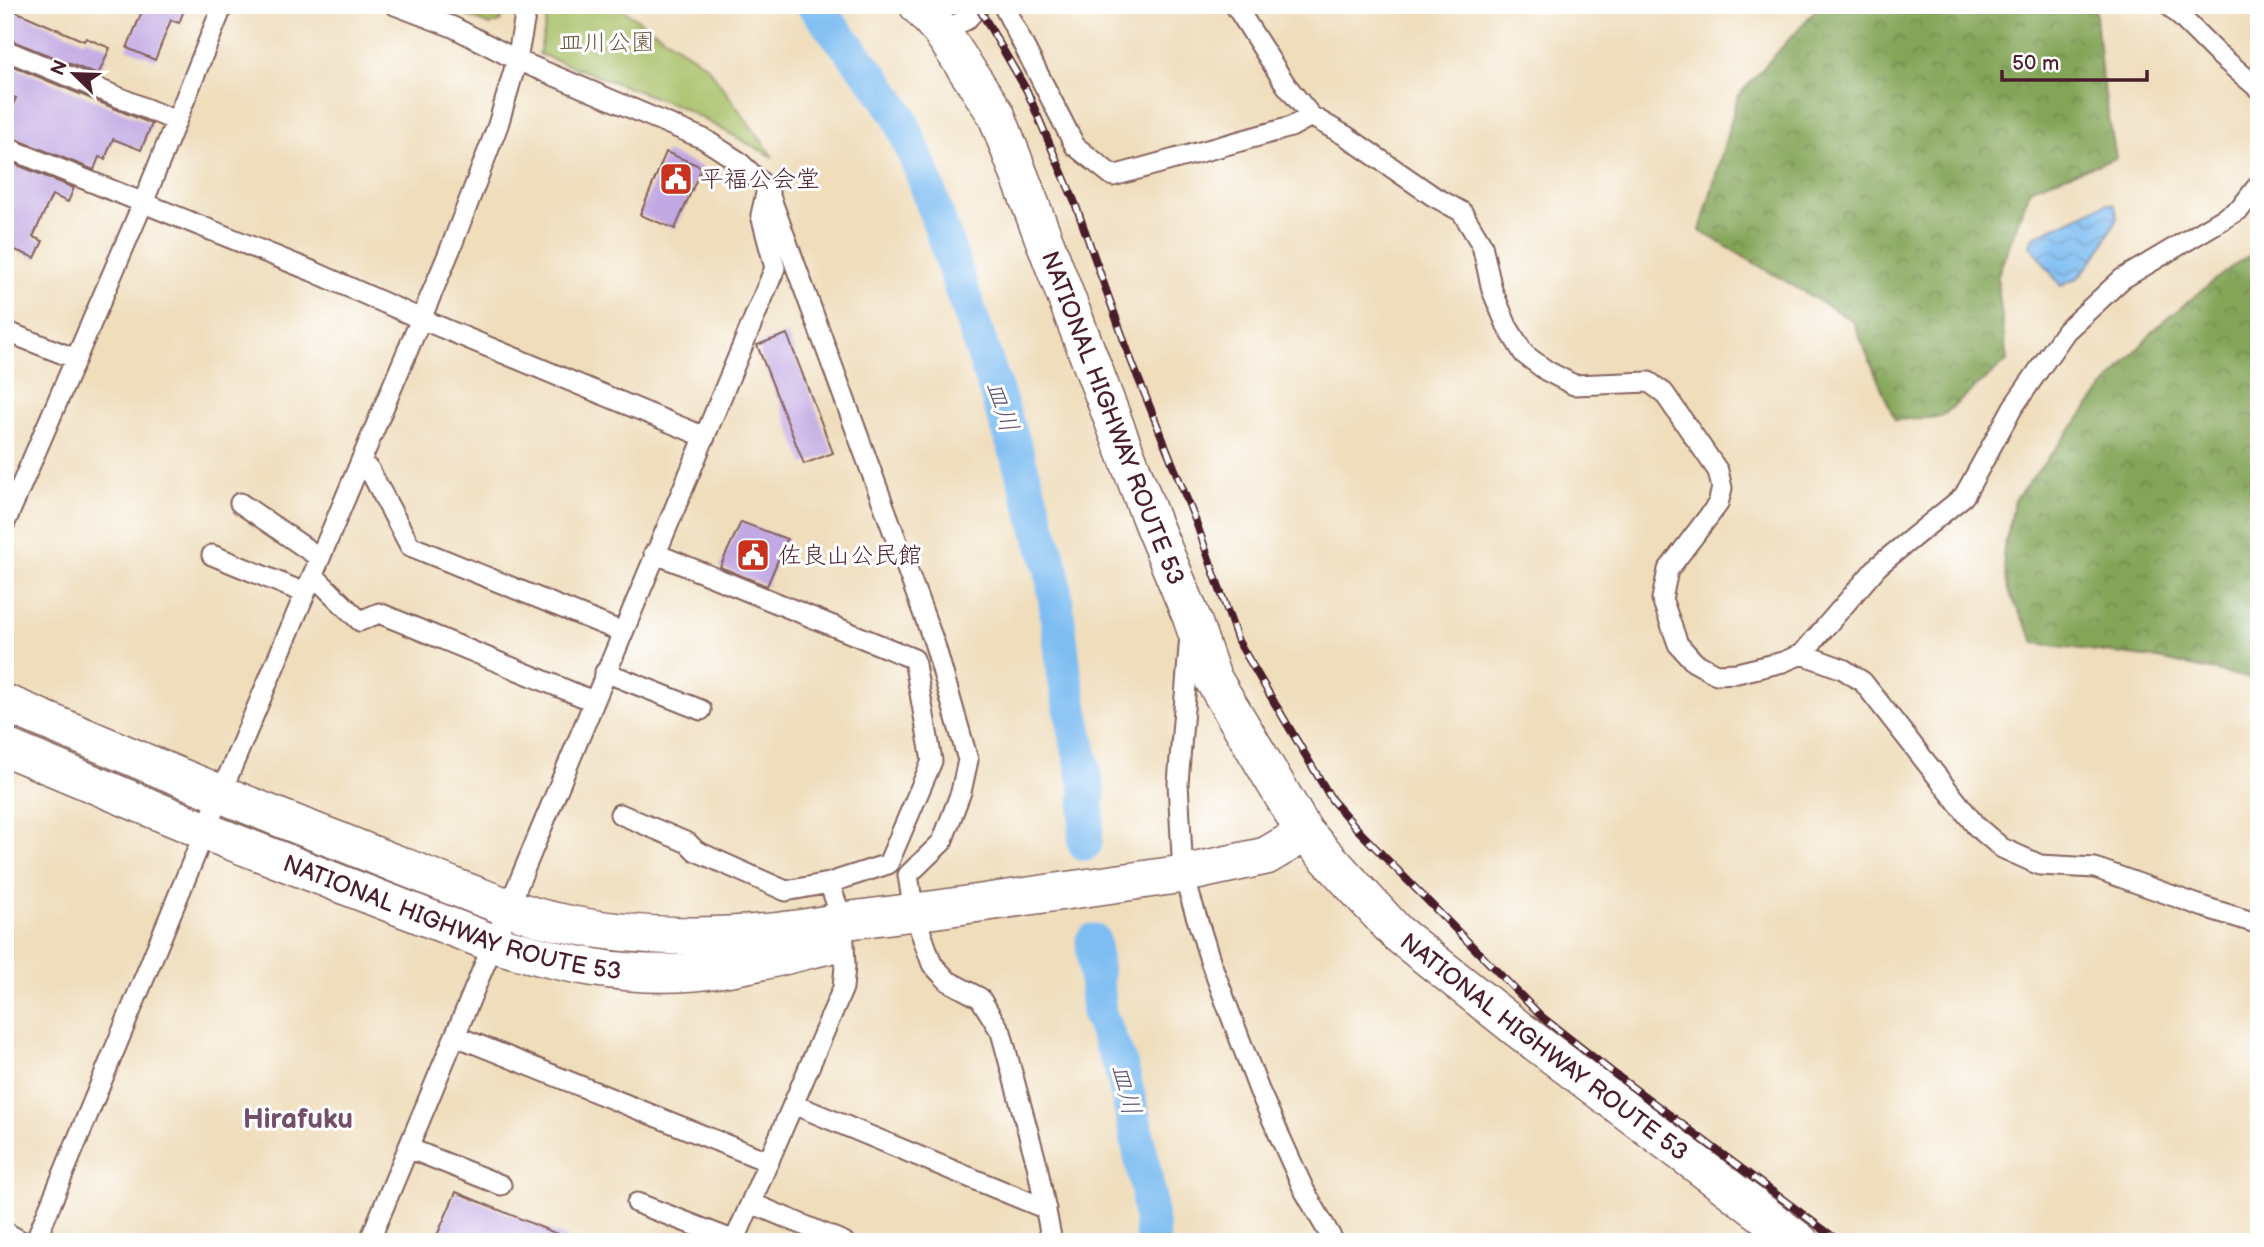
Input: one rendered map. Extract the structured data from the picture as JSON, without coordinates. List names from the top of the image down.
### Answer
{
  "streets": {
    "highway": ["NATIONAL HIGHWAY ROUTE 53"]
  },
  "districts": ["Hirafuku"],
  "water": ["皿川"],
  "parks": ["皿川公園"],
  "places": {
    "public building": ["平福公会堂", "佐良山公民館"]
  },
  "scale_bar": "50 m",
  "north": "top left"
}
